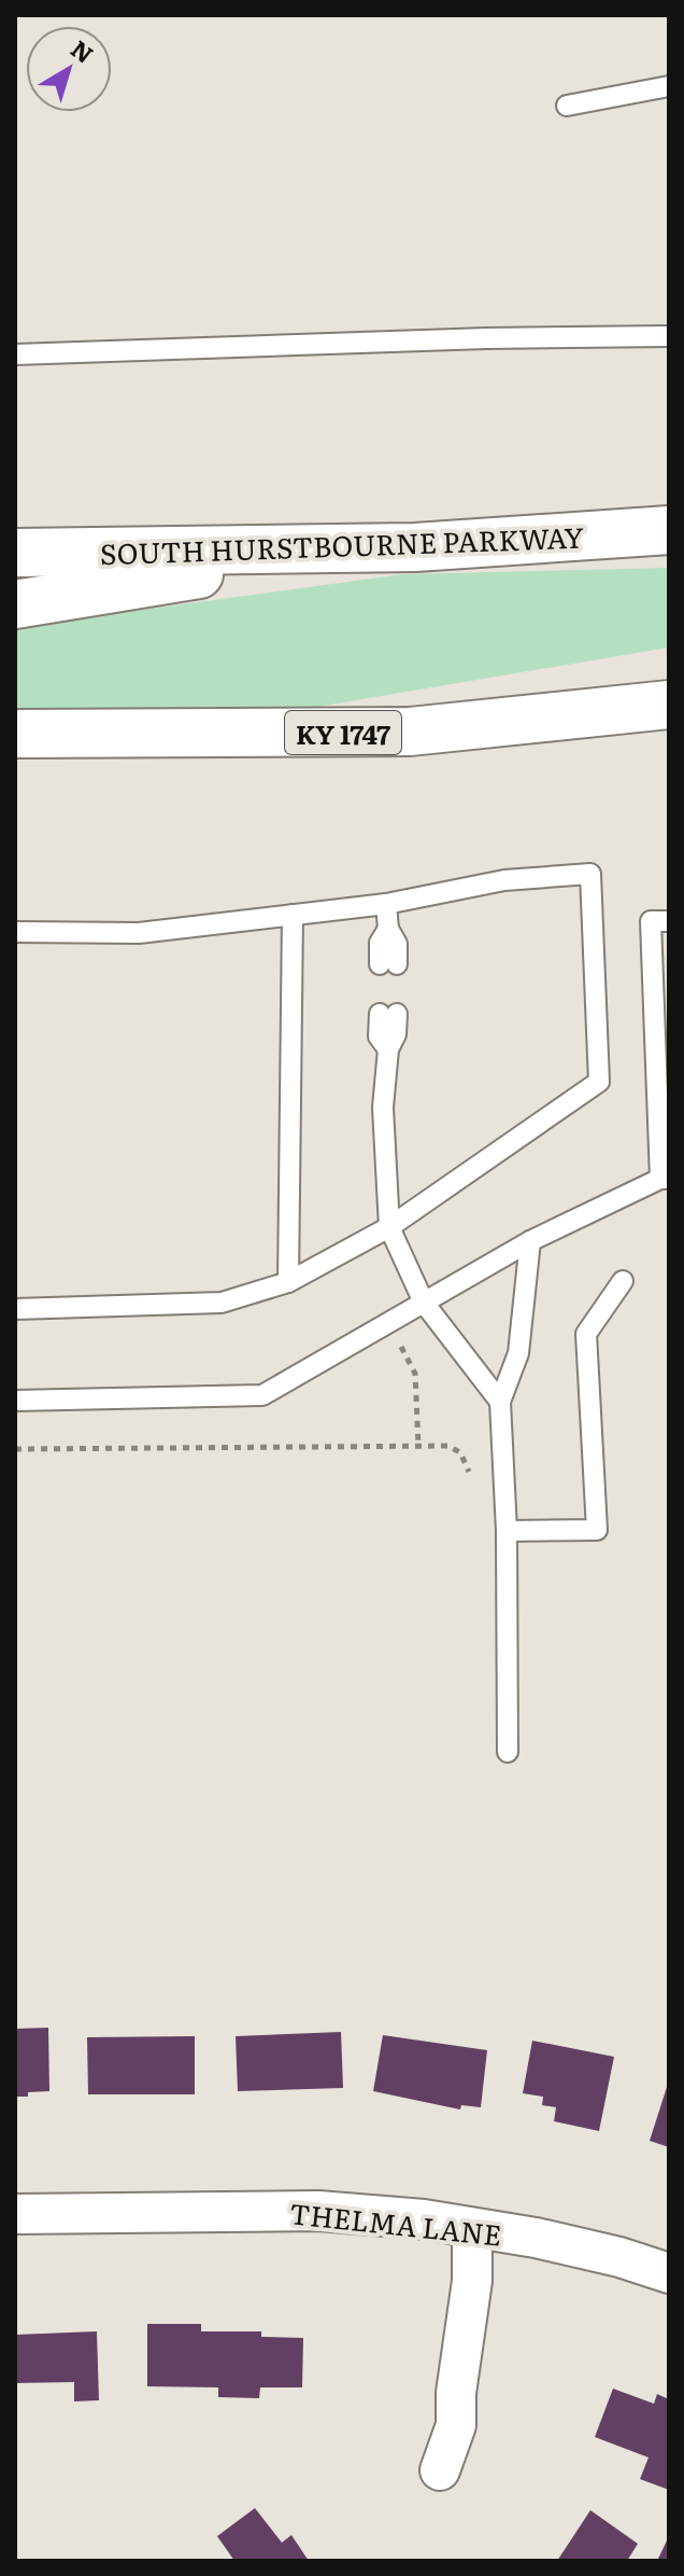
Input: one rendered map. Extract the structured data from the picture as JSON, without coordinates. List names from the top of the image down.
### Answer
{
  "streets": {
    "main road": ["SOUTH HURSTBOURNE PARKWAY", "KY 1747"],
    "street": ["THELMA LANE"]
  },
  "north": "top right"
}
